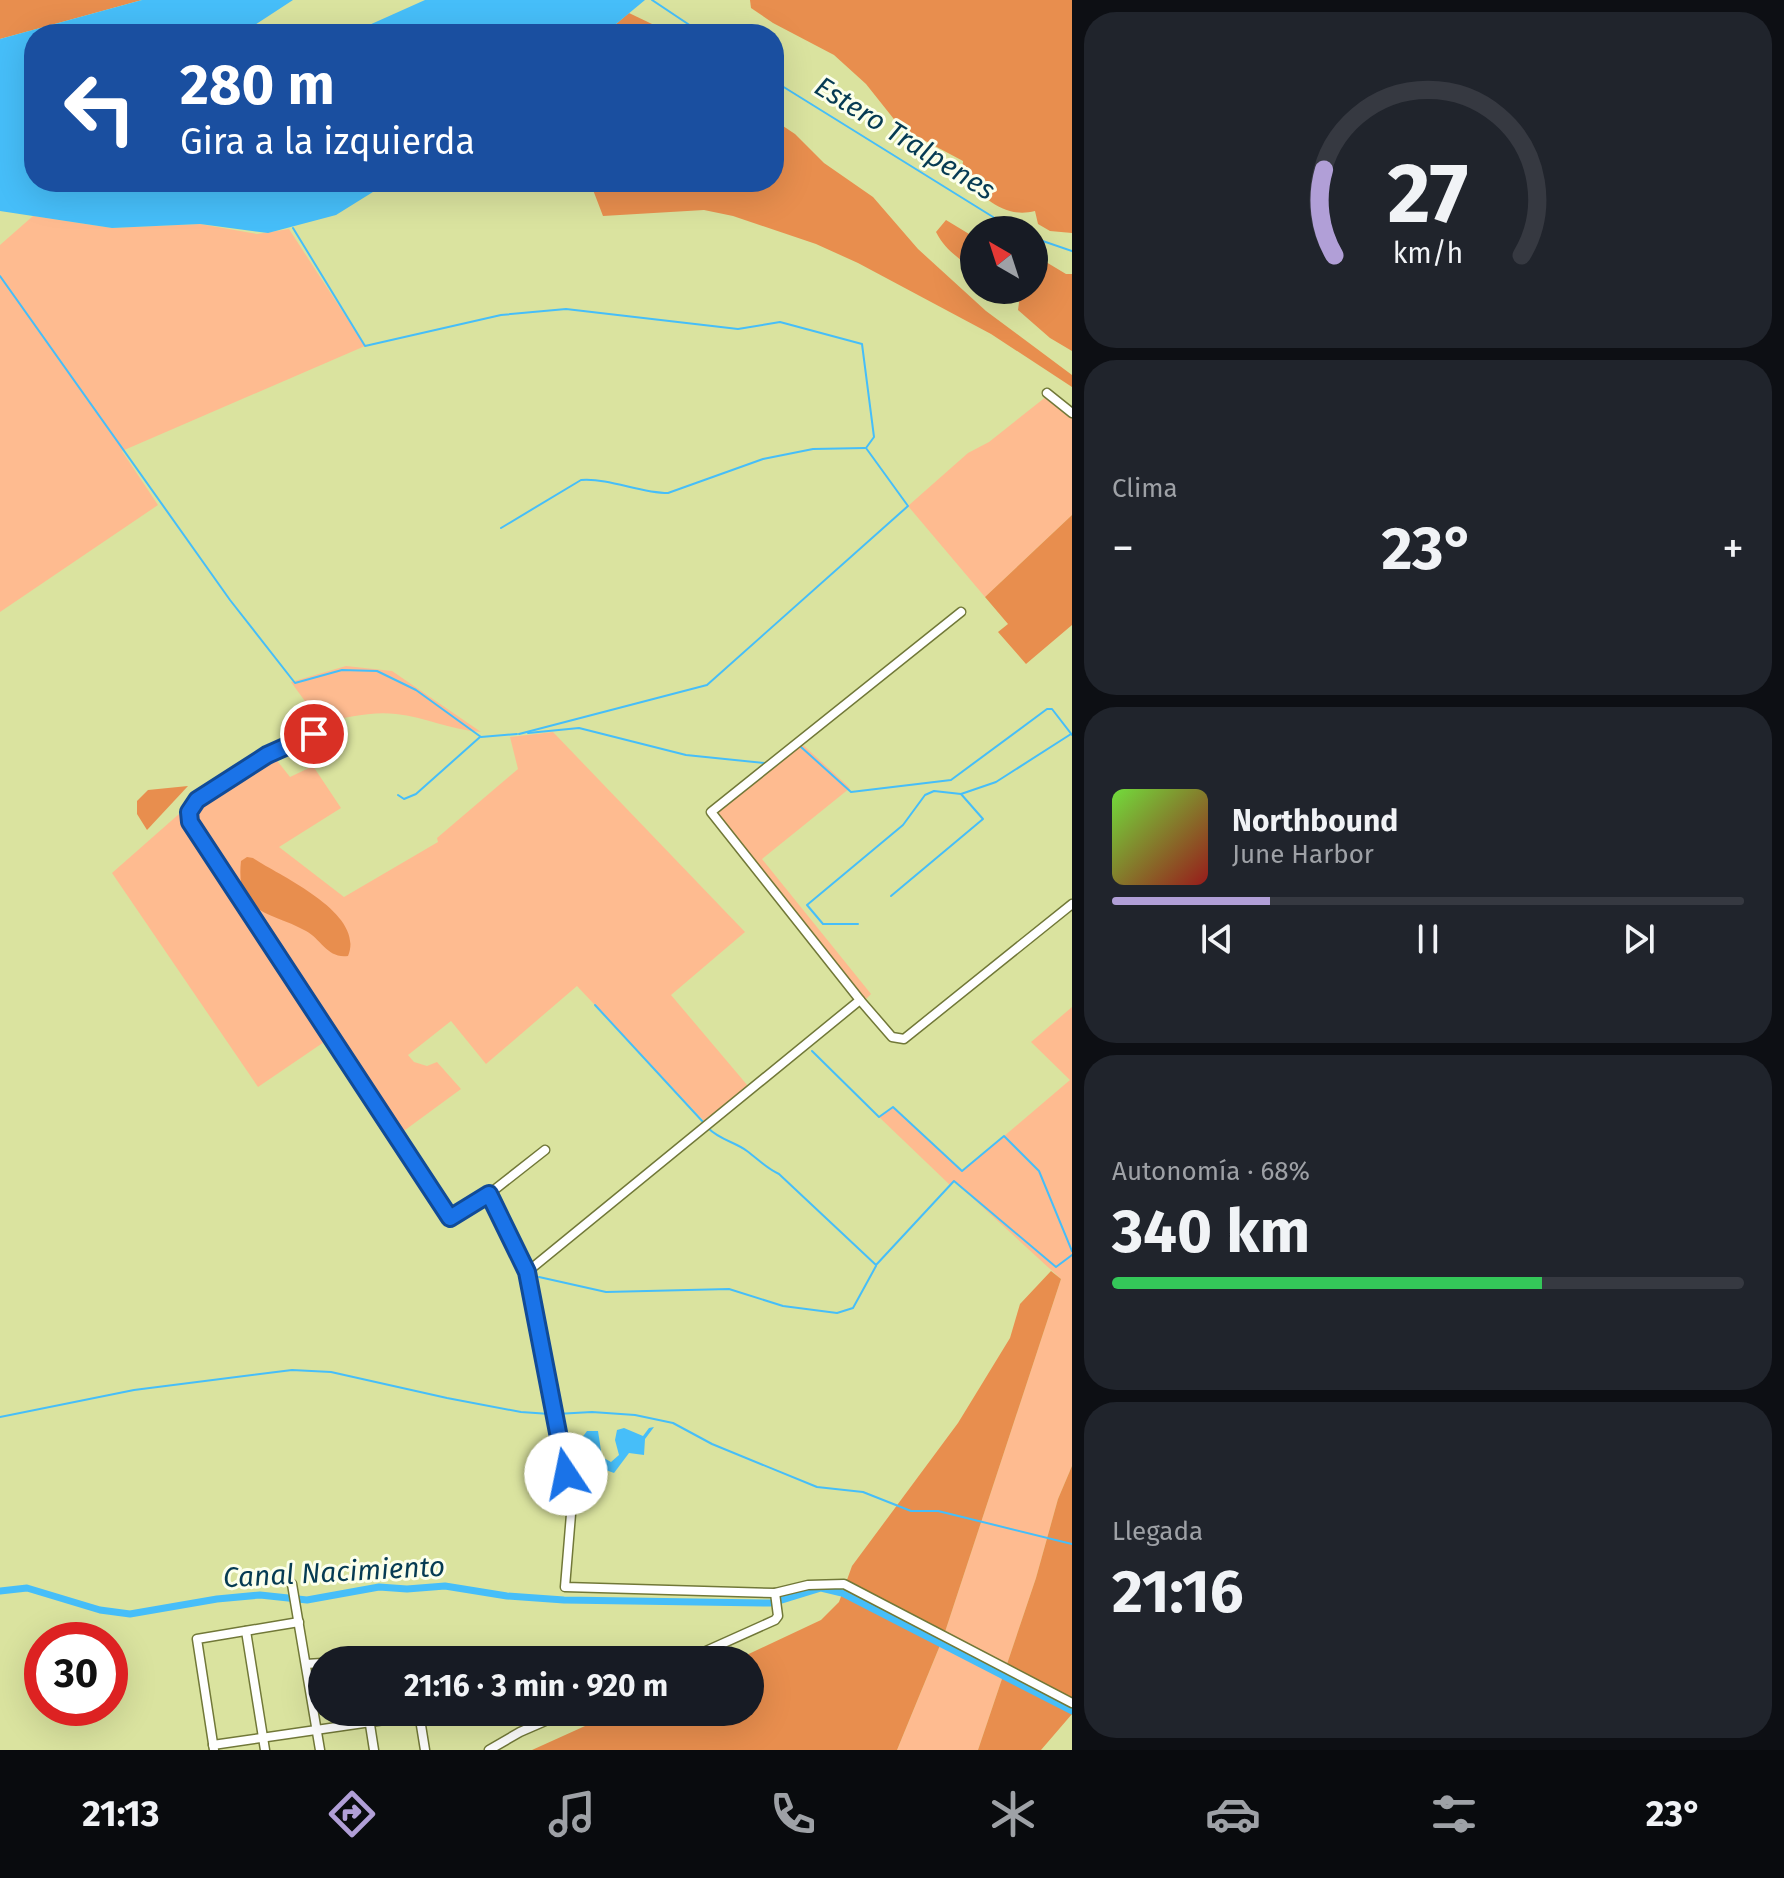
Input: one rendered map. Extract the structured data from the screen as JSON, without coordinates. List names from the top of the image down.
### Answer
{
  "water": ["Estero Tralpenes", "Canal Nacimiento"],
  "north": "top left",
  "page": {
    "turn": ["280 m", "Gira a la izquierda"],
    "tile": [
      "Clima",
      ["Autonomía · 68%", "340 km"],
      ["Llegada", "21:16"]
    ],
    "heat": ["−", "23°", "+"],
    "song": ["Northbound", "June Harbor"],
    "limit": "30",
    "trip": "21:16 · 3 min · 920 m",
    "tabs": ["21:13", "23°"],
    "gauge": ["27", "km/h"]
  }
}
